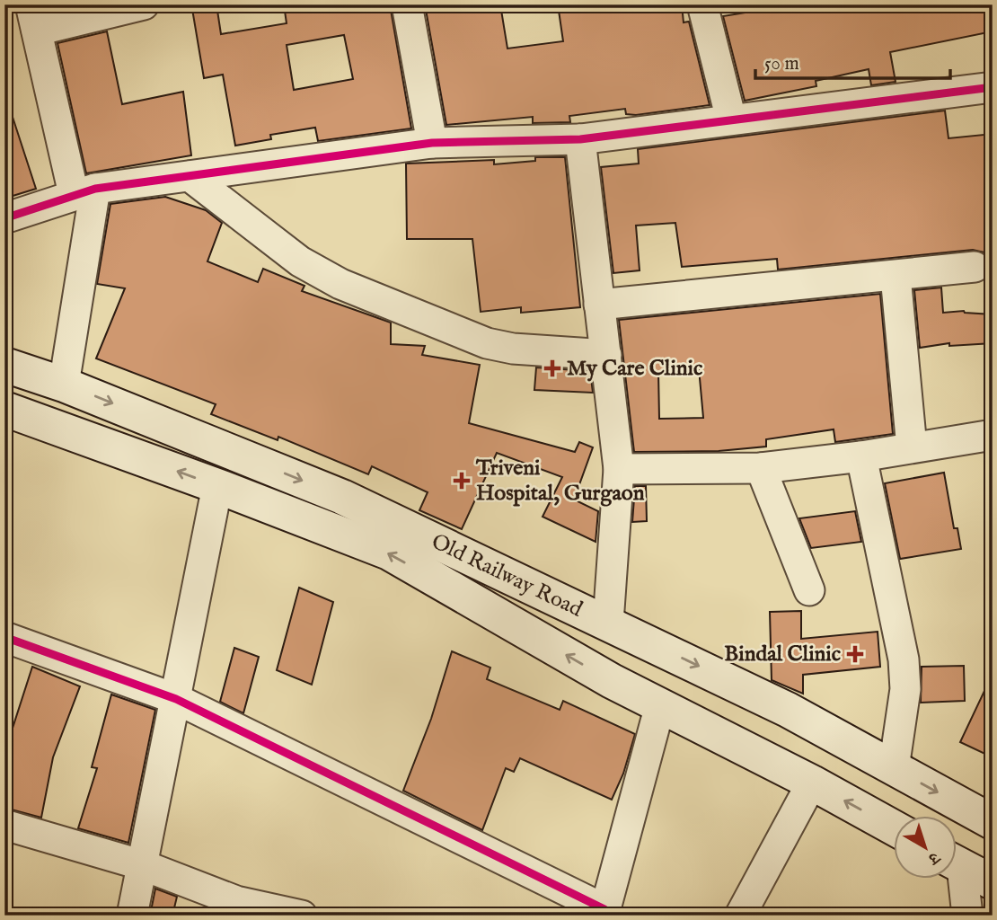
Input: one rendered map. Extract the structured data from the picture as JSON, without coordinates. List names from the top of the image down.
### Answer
{
  "streets": {
    "main road": ["Old Railway Road"]
  },
  "places": {
    "health": ["My Care Clinic", "Triveni Hospital, Gurgaon", "Bindal Clinic"]
  },
  "scale_bar": "50 m",
  "north": "bottom right"
}
